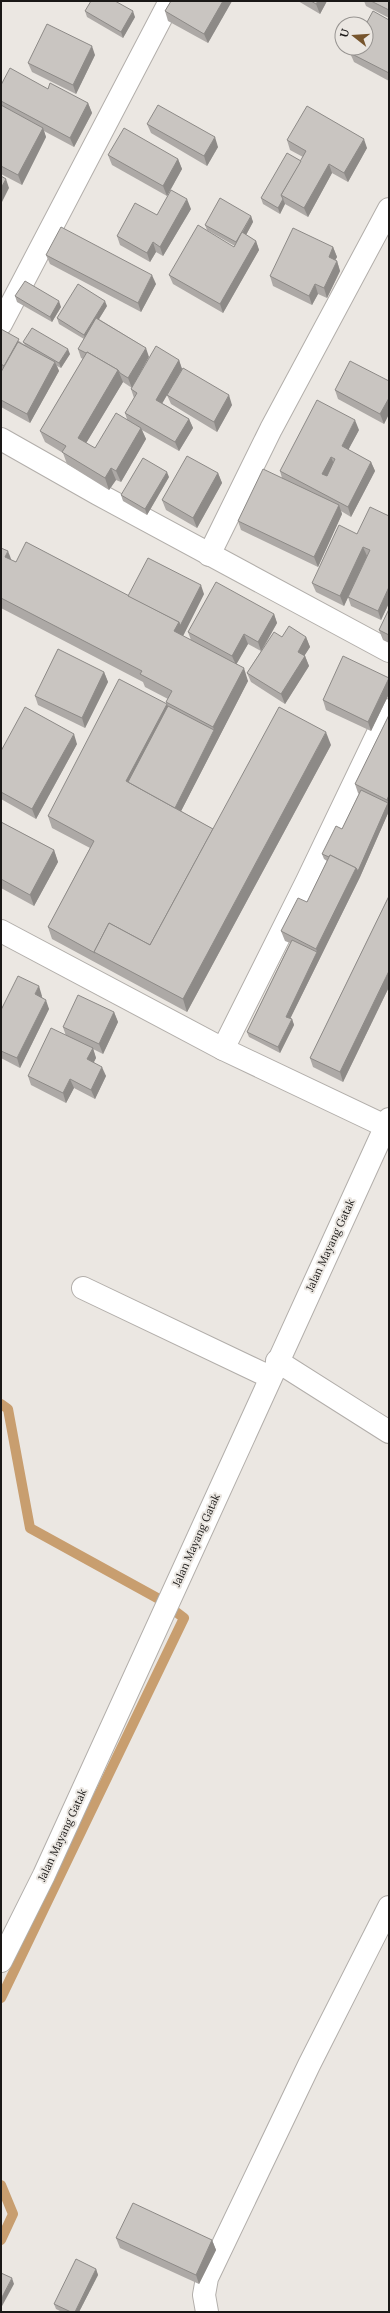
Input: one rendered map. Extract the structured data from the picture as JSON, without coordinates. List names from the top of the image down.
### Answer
{
  "streets": {
    "street": ["Jalan Mayang Gatak"]
  },
  "north": "left"
}
